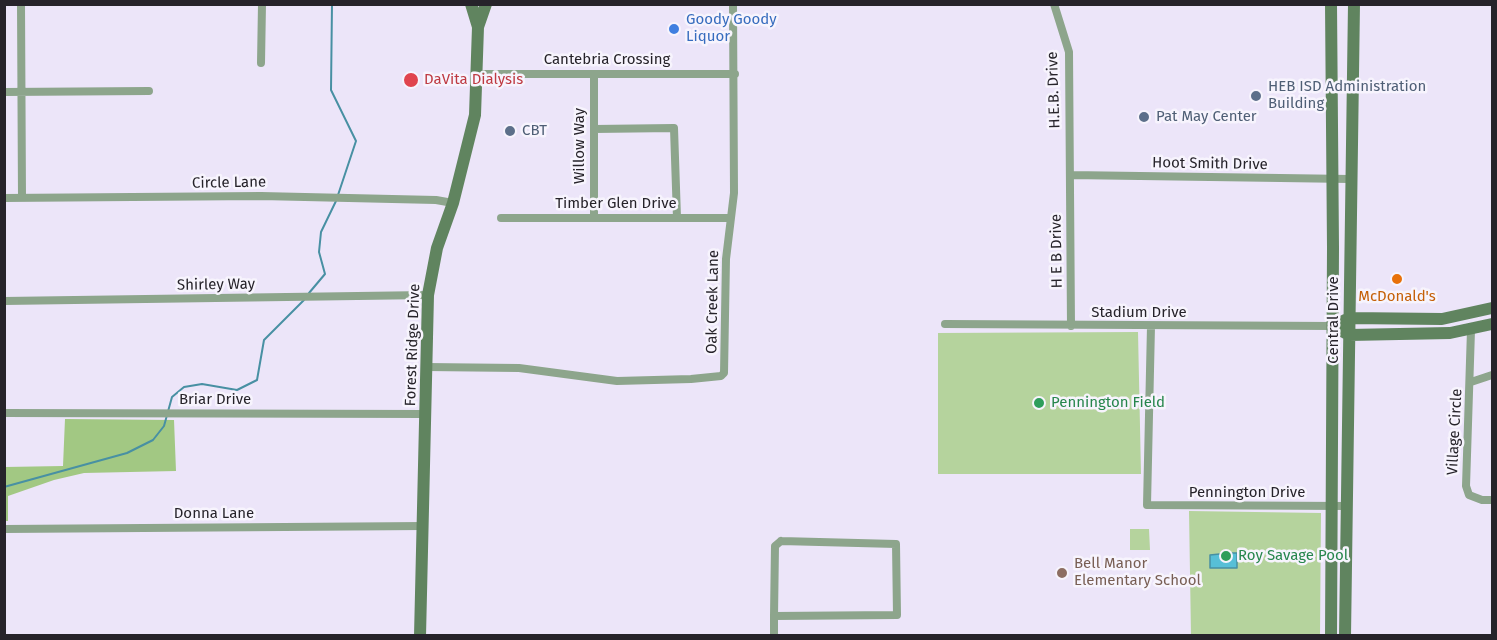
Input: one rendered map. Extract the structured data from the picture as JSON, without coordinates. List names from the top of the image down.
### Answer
{
  "streets": {
    "main road": ["Central Drive", "Forest Ridge Drive"],
    "street": [
      "Cantebria Crossing",
      "H.E.B. Drive",
      "Willow Way",
      "Hoot Smith Drive",
      "Circle Lane",
      "Timber Glen Drive",
      "H E B Drive",
      "Shirley Way",
      "Oak Creek Lane",
      "Stadium Drive",
      "Briar Drive",
      "Village Circle",
      "Pennington Drive",
      "Donna Lane"
    ]
  },
  "crossings": [
    ["Cantebria Crossing", "Willow Way"],
    ["Cantebria Crossing", "Oak Creek Lane"],
    ["Cantebria Crossing", "Forest Ridge Drive"],
    ["H.E.B. Drive", "Hoot Smith Drive"],
    ["H.E.B. Drive", "H E B Drive"],
    ["Willow Way", "Timber Glen Drive"],
    ["Hoot Smith Drive", "H E B Drive"],
    ["Hoot Smith Drive", "Central Drive"],
    ["Circle Lane", "Forest Ridge Drive"],
    ["Timber Glen Drive", "Oak Creek Lane"],
    ["H E B Drive", "Stadium Drive"],
    ["Shirley Way", "Forest Ridge Drive"],
    ["Oak Creek Lane", "Forest Ridge Drive"],
    ["Stadium Drive", "Central Drive"],
    ["Stadium Drive", "Pennington Drive"],
    ["Central Drive", "Pennington Drive"],
    ["Forest Ridge Drive", "Briar Drive"],
    ["Forest Ridge Drive", "Donna Lane"]
  ],
  "places": [
    "Goody Goody Liquor",
    "DaVita Dialysis",
    "HEB ISD Administration Building",
    "Pat May Center",
    "CBT",
    "McDonald's",
    "Pennington Field",
    "Roy Savage Pool",
    "Bell Manor Elementary School"
  ]
}
